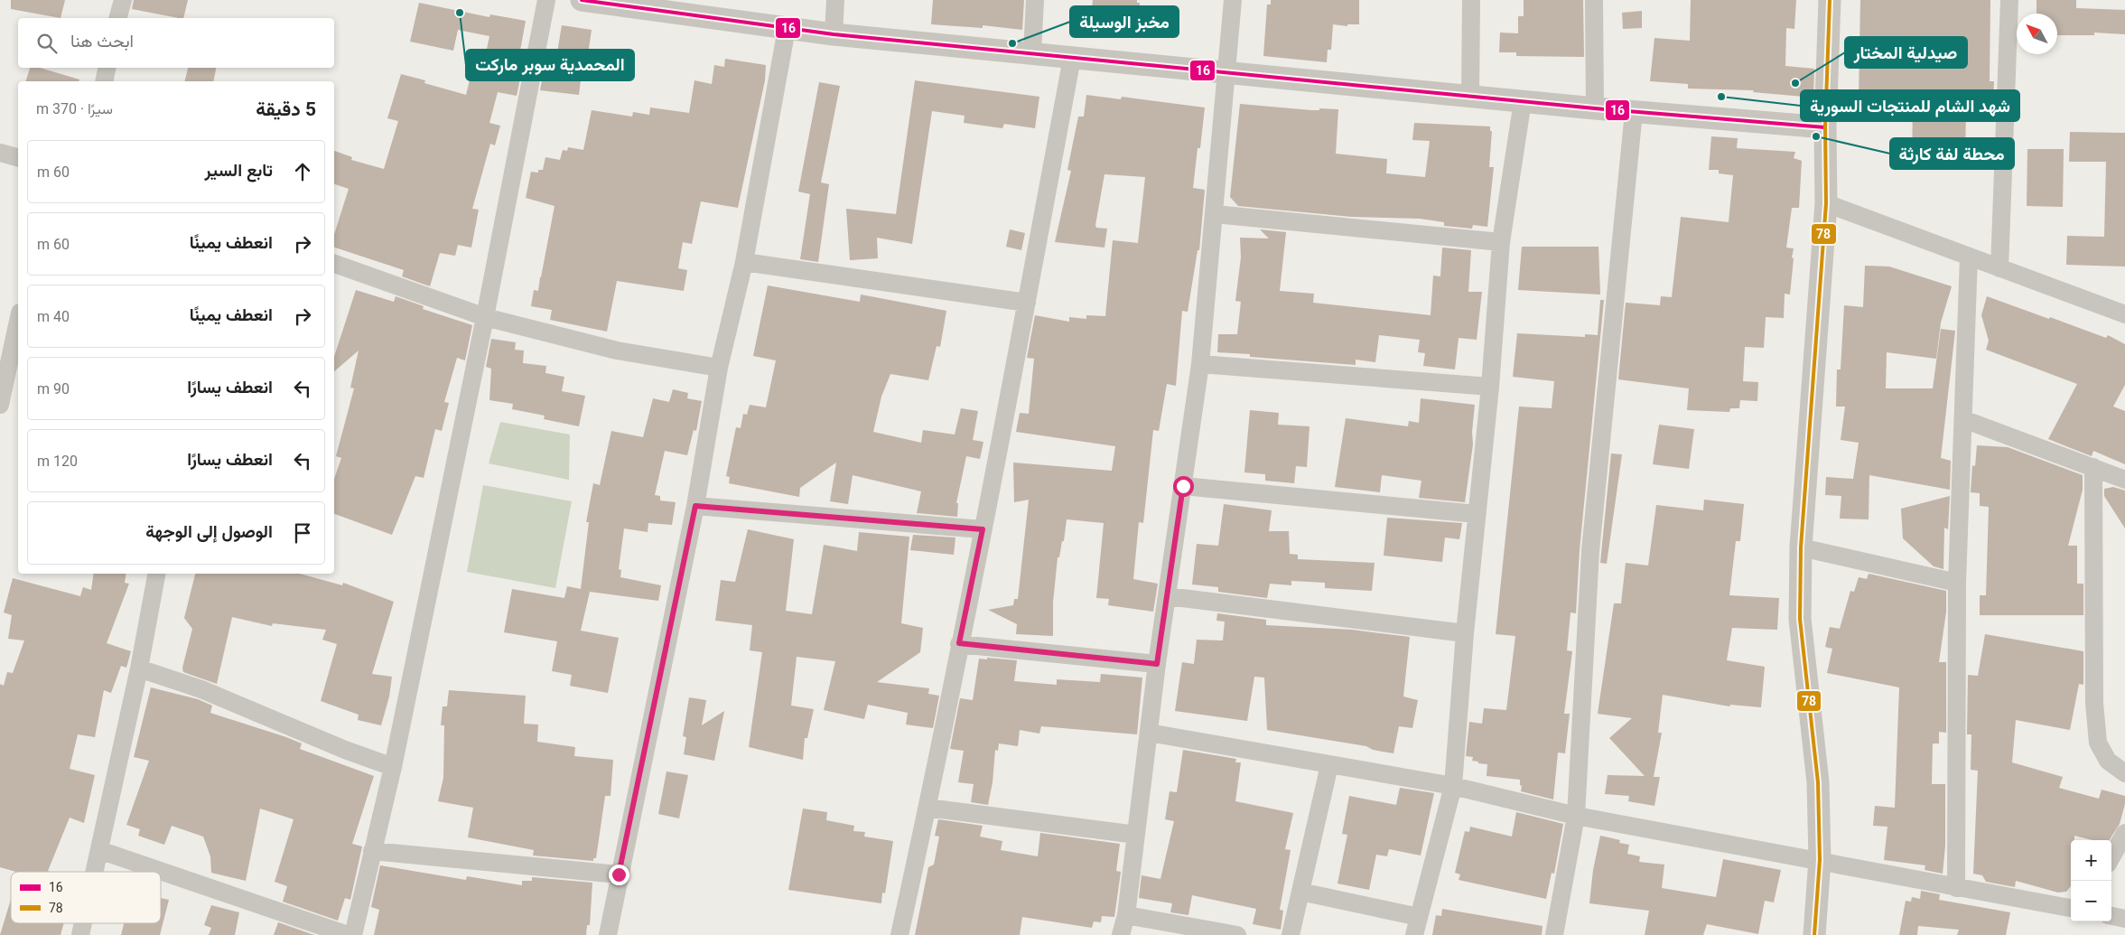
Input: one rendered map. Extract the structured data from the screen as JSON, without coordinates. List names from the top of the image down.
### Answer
{
  "places": [
    "المحمدية سوبر ماركت",
    "مخبز الوسيلة",
    "صيدلية المختار",
    "شهد الشام للمنتجات السورية",
    "محطة لفة كارثة"
  ],
  "lines": ["transit line 16", "transit line 78"],
  "legend": ["16", "78"],
  "north": "top left",
  "page": {
    "search": "ابحث هنا",
    "heading": ["5 دقيقة", "سيرًا · 370 m"],
    "list": [
      ["تابع السير", "60 m"],
      ["انعطف يمينًا", "60 m"],
      ["انعطف يمينًا", "40 m"],
      ["انعطف يسارًا", "90 m"],
      ["انعطف يسارًا", "120 m"],
      "الوصول إلى الوجهة"
    ],
    "map_buttons": ["+", "−"]
  }
}
